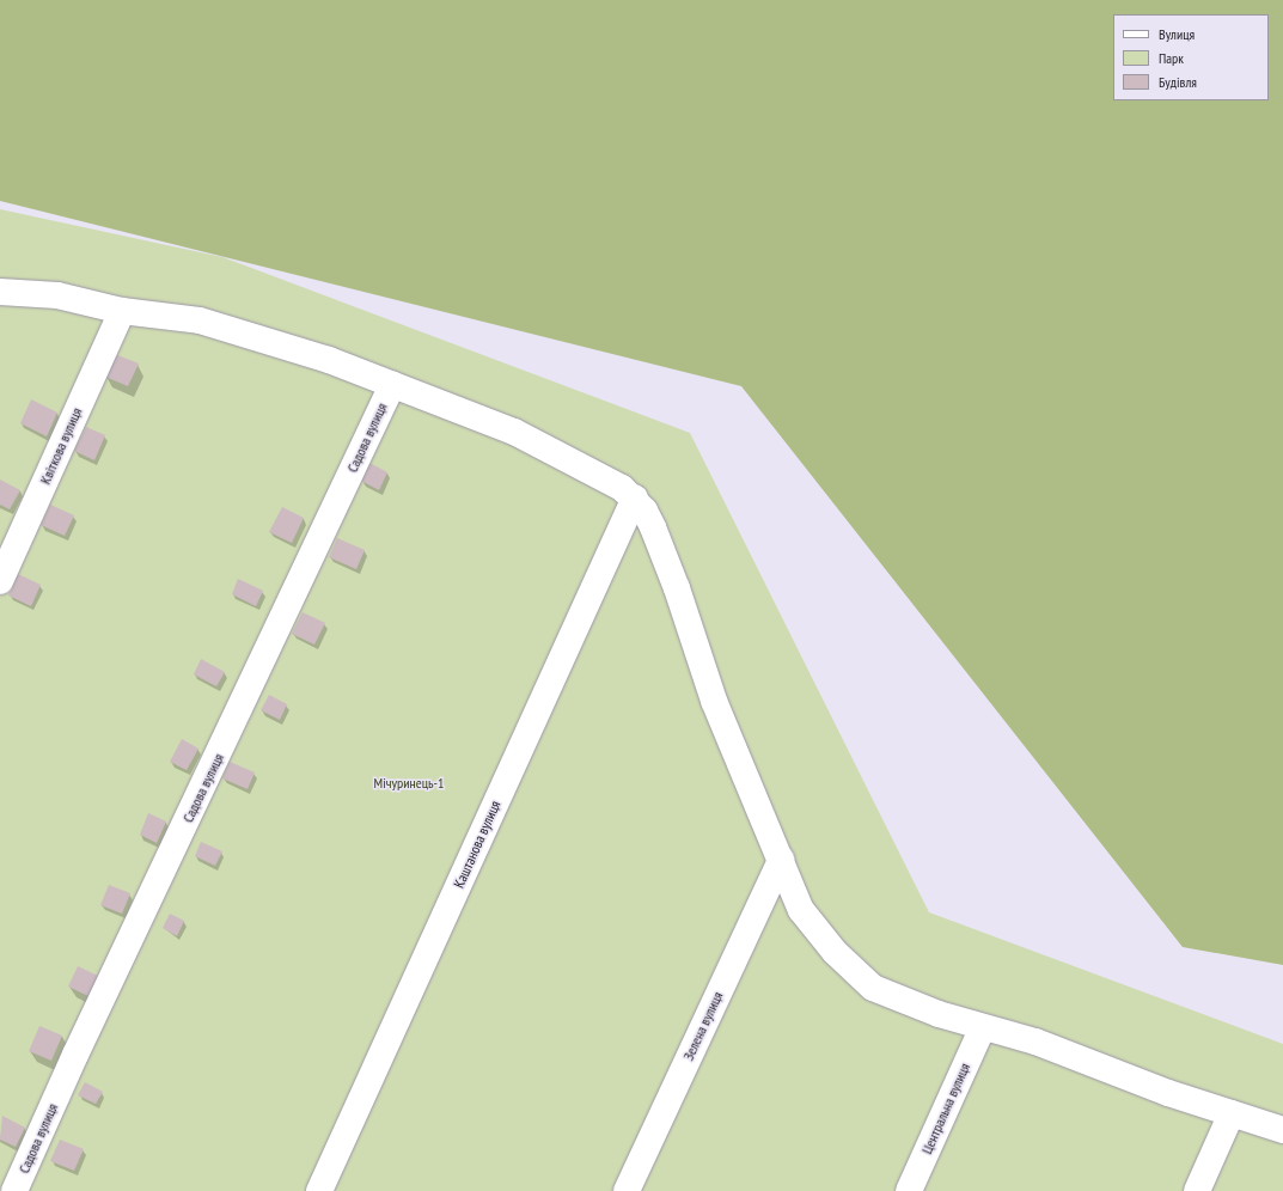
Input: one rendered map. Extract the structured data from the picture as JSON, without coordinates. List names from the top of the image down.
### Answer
{
  "streets": {
    "lane": [
      "Садова вулиця",
      "Квіткова вулиця",
      "Каштанова вулиця",
      "Зелена вулиця",
      "Центральна вулиця"
    ]
  },
  "parks": ["Мічуринець-1"],
  "legend": ["Вулиця", "Парк", "Будівля"]
}
